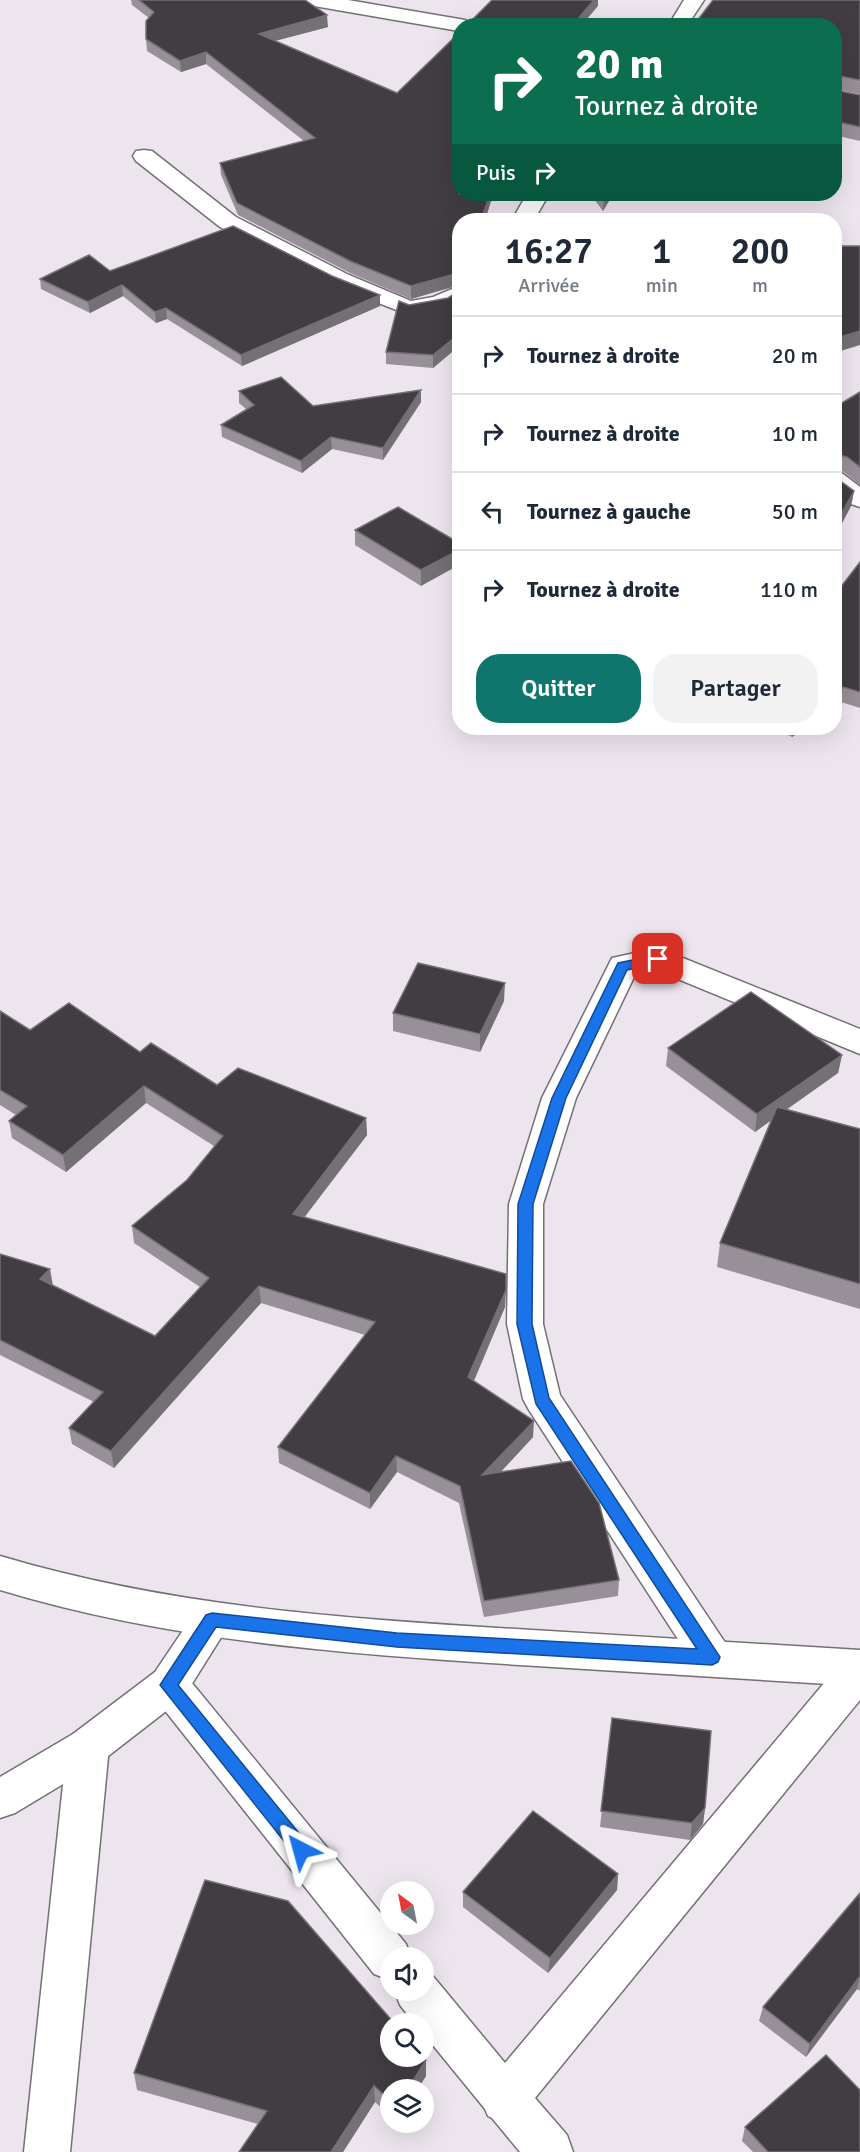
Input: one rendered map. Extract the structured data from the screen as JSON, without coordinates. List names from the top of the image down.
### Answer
{
  "north": "top left",
  "page": {
    "turn": ["20 m", "Tournez à droite"],
    "then": "Puis",
    "eta": [
      "16:27",
      "Arrivée",
      "1",
      "min",
      "200",
      "m"
    ],
    "list": [
      {
        "name": "Tournez à droite",
        "value": "20 m"
      },
      {
        "name": "Tournez à droite",
        "value": "10 m"
      },
      {
        "name": "Tournez à gauche",
        "value": "50 m"
      },
      {
        "name": "Tournez à droite",
        "value": "110 m"
      }
    ],
    "buttons": ["Quitter", "Partager"]
  }
}
